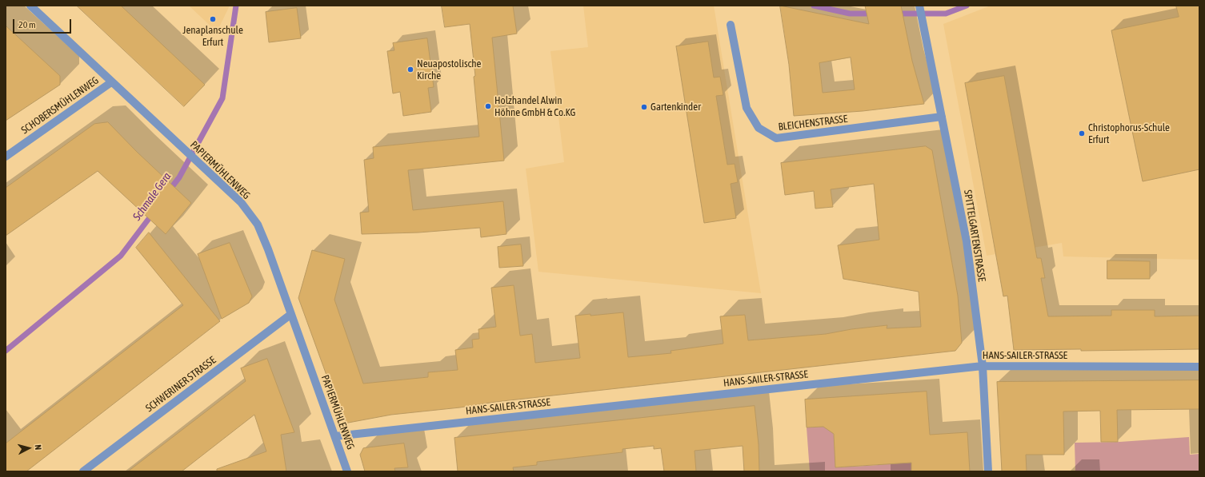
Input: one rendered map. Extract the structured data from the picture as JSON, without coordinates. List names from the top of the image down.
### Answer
{
  "streets": {
    "street": [
      "SCHOBERSMÜHLENWEG",
      "BLEICHENSTRASSE",
      "PAPIERMÜHLENWEG",
      "SPITTELGARTENSTRASSE",
      "HANS-SAILER-STRASSE",
      "SCHWERINER STRASSE"
    ]
  },
  "crossings": [
    ["SCHOBERSMÜHLENWEG", "PAPIERMÜHLENWEG"],
    ["BLEICHENSTRASSE", "SPITTELGARTENSTRASSE"],
    ["PAPIERMÜHLENWEG", "HANS-SAILER-STRASSE"],
    ["PAPIERMÜHLENWEG", "SCHWERINER STRASSE"],
    ["SPITTELGARTENSTRASSE", "HANS-SAILER-STRASSE"]
  ],
  "water": ["Schmale Gera"],
  "places": [
    "Jenaplanschule Erfurt",
    "Neuapostolische Kirche",
    "Holzhandel Alwin Höhne GmbH & Co.KG",
    "Gartenkinder",
    "Christophorus-Schule Erfurt"
  ],
  "scale_bar": "20 m",
  "north": "right"
}
